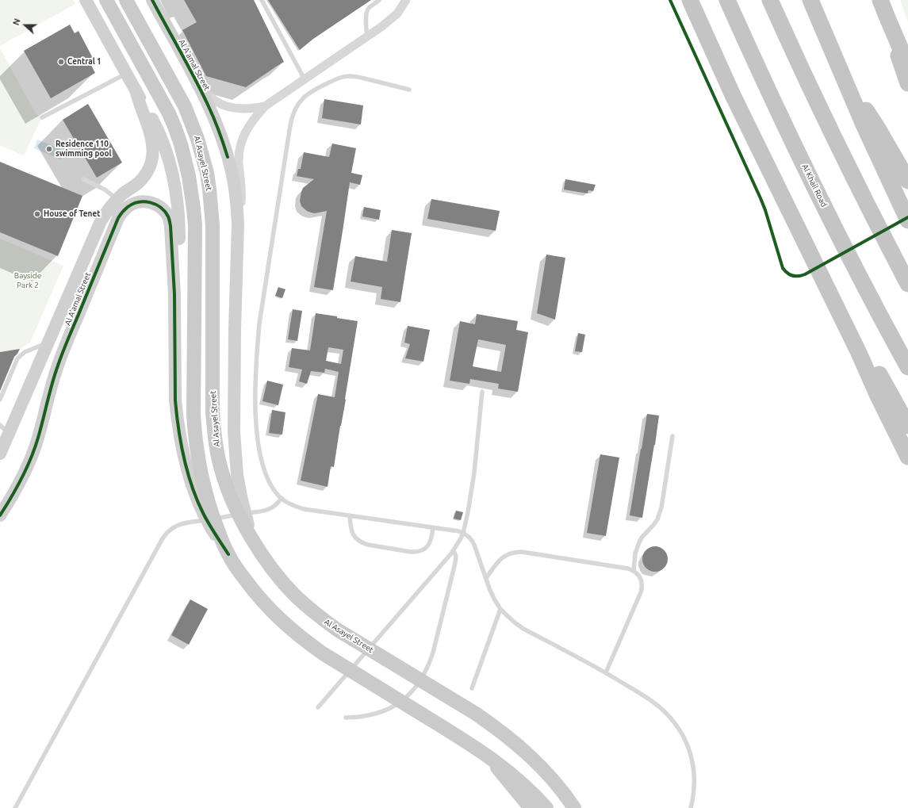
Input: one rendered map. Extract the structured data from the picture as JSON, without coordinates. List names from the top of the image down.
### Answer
{
  "streets": {
    "highway": ["Al Khail Road"],
    "main road": ["Al Asayel Street"],
    "street": ["Al A'amal Street"]
  },
  "crossings": [
    ["Al A'amal Street", "Al Asayel Street"]
  ],
  "parks": ["Bayside Park 2"],
  "places": ["Central 1", "Residence 110 swimming pool", "House of Tenet"],
  "north": "left"
}
